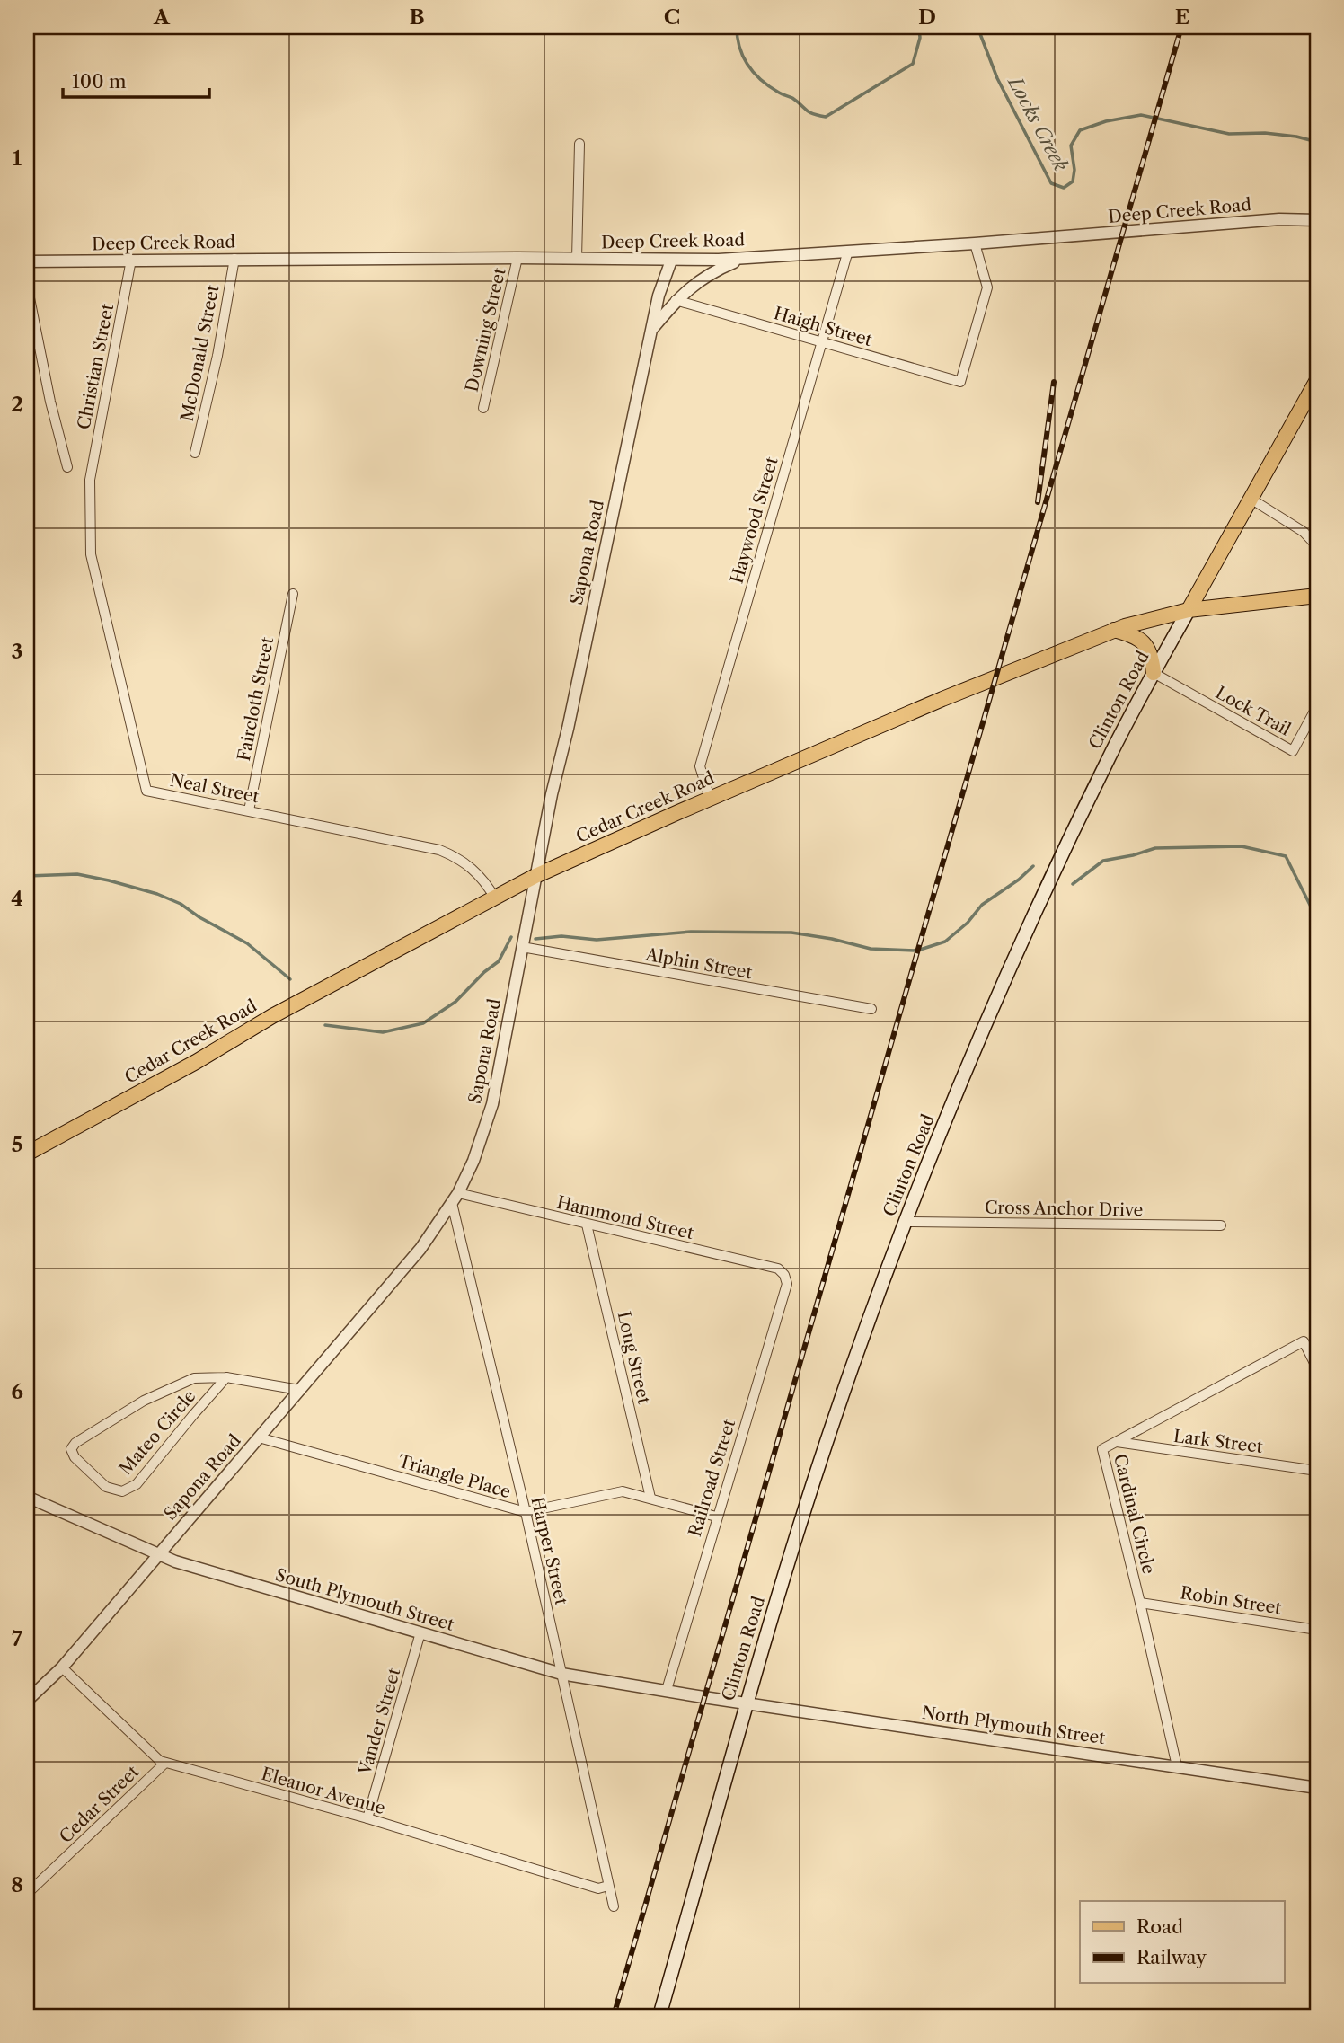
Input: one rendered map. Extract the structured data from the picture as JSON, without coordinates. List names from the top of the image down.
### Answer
{
  "streets": {
    "main road": ["Clinton Road", "Cedar Creek Road"],
    "street": [
      "Deep Creek Road",
      "Haigh Street",
      "Downing Street",
      "McDonald Street",
      "Christian Street",
      "Haywood Street",
      "Sapona Road",
      "Faircloth Street",
      "Lock Trail",
      "Neal Street",
      "Alphin Street",
      "Cross Anchor Drive",
      "Hammond Street",
      "Long Street",
      "Mateo Circle",
      "Lark Street",
      "Triangle Place",
      "Railroad Street",
      "Cardinal Circle",
      "Harper Street",
      "South Plymouth Street",
      "Robin Street",
      "Vander Street",
      "North Plymouth Street",
      "Eleanor Avenue",
      "Cedar Street"
    ]
  },
  "crossings": [
    ["Deep Creek Road", "Haigh Street"],
    ["Deep Creek Road", "Downing Street"],
    ["Deep Creek Road", "McDonald Street"],
    ["Deep Creek Road", "Christian Street"],
    ["Deep Creek Road", "Haywood Street"],
    ["Deep Creek Road", "Sapona Road"],
    ["Haigh Street", "Haywood Street"],
    ["Christian Street", "Neal Street"],
    ["Haywood Street", "Cedar Creek Road"],
    ["Sapona Road", "Cedar Creek Road"],
    ["Sapona Road", "Alphin Street"],
    ["Sapona Road", "Hammond Street"],
    ["Sapona Road", "Mateo Circle"],
    ["Sapona Road", "Triangle Place"],
    ["Sapona Road", "Harper Street"],
    ["Sapona Road", "South Plymouth Street"],
    ["Sapona Road", "Eleanor Avenue"],
    ["Faircloth Street", "Neal Street"],
    ["Clinton Road", "Lock Trail"],
    ["Clinton Road", "Cedar Creek Road"],
    ["Clinton Road", "Cross Anchor Drive"],
    ["Clinton Road", "North Plymouth Street"],
    ["Neal Street", "Cedar Creek Road"],
    ["Hammond Street", "Long Street"],
    ["Hammond Street", "Railroad Street"],
    ["Hammond Street", "Harper Street"],
    ["Long Street", "Triangle Place"],
    ["Lark Street", "Cardinal Circle"],
    ["Triangle Place", "Railroad Street"],
    ["Triangle Place", "Harper Street"],
    ["Railroad Street", "South Plymouth Street"],
    ["Cardinal Circle", "Robin Street"],
    ["Cardinal Circle", "North Plymouth Street"],
    ["Harper Street", "South Plymouth Street"],
    ["Harper Street", "Eleanor Avenue"],
    ["South Plymouth Street", "Vander Street"],
    ["South Plymouth Street", "North Plymouth Street"],
    ["Vander Street", "Eleanor Avenue"],
    ["Eleanor Avenue", "Cedar Street"]
  ],
  "water": ["Locks Creek"],
  "legend": ["Road", "Railway"],
  "scale_bar": "100 m",
  "grid": {
    "columns": [
      "A",
      "B",
      "C",
      "D",
      "E"
    ],
    "rows": [
      "1",
      "2",
      "3",
      "4",
      "5",
      "6",
      "7",
      "8"
    ]
  }
}
